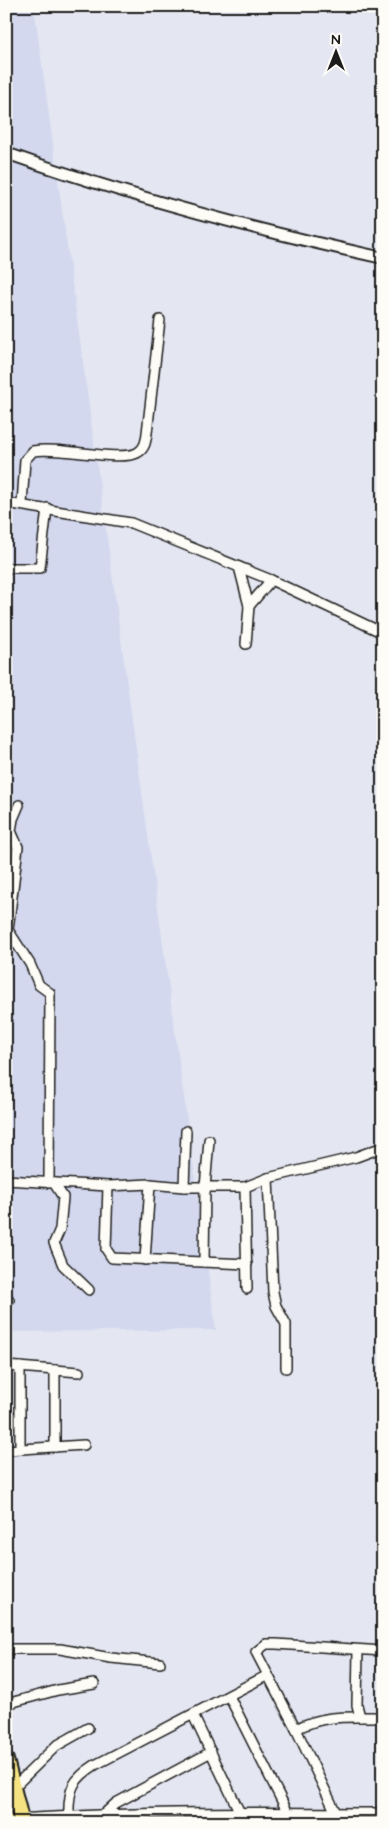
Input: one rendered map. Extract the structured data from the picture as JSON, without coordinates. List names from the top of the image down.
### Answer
{
  "north": "top"
}
